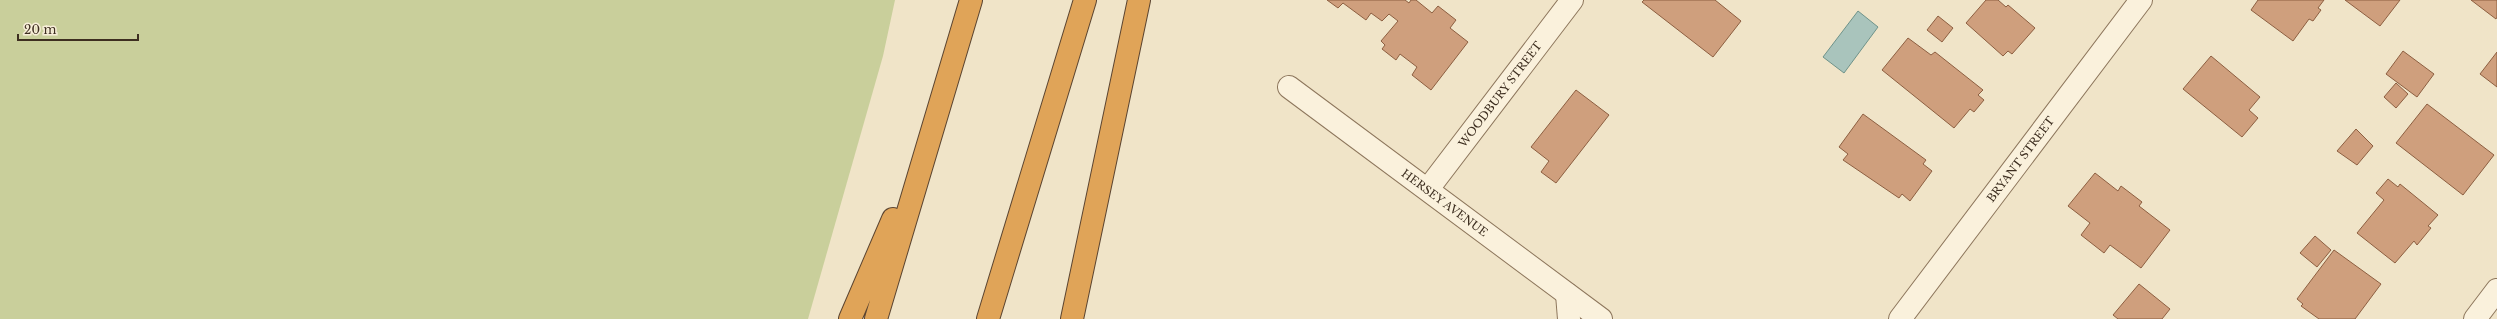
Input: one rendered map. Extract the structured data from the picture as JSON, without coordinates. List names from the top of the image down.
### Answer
{
  "streets": {
    "street": ["WOODBURY STREET", "BRYANT STREET", "HERSEY AVENUE"]
  },
  "crossings": [
    ["WOODBURY STREET", "HERSEY AVENUE"]
  ],
  "scale_bar": "20 m"
}
